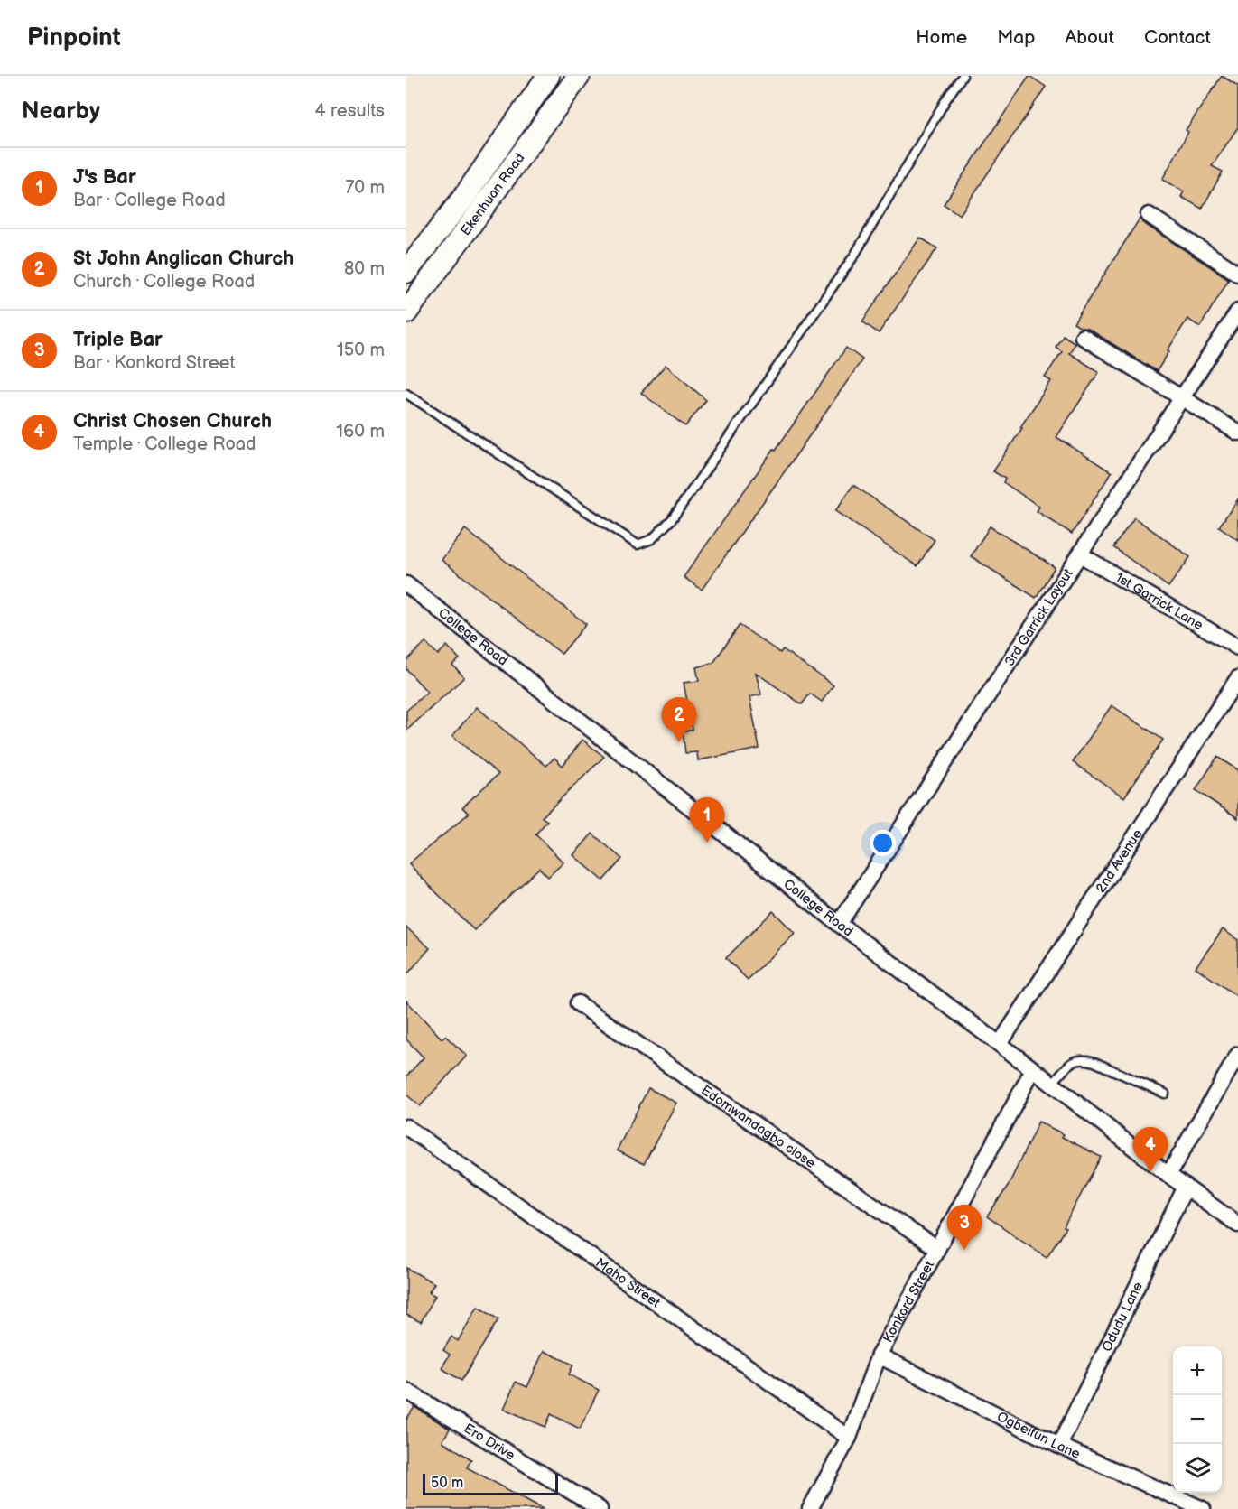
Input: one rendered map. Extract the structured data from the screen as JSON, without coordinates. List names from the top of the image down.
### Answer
{
  "streets": {
    "main road": ["Ekenhuan Road"],
    "street": [
      "1st Garrick Lane",
      "3rd Garrick Layout",
      "College Road",
      "2nd Avenue",
      "Edomwandagbo close",
      "Maho Street",
      "Konkord Street",
      "Odudu Lane",
      "Ogbeifun Lane",
      "Ero Drive"
    ]
  },
  "crossings": [
    ["1st Garrick Lane", "3rd Garrick Layout"],
    ["3rd Garrick Layout", "College Road"],
    ["College Road", "2nd Avenue"],
    ["College Road", "Konkord Street"],
    ["College Road", "Odudu Lane"],
    ["Edomwandagbo close", "Konkord Street"],
    ["Maho Street", "Konkord Street"],
    ["Konkord Street", "Ogbeifun Lane"],
    ["Odudu Lane", "Ogbeifun Lane"]
  ],
  "scale_bar": "50 m",
  "page": {
    "header": "Pinpoint",
    "nav": [
      "Home",
      "Map",
      "About",
      "Contact"
    ],
    "heading": ["Nearby", "4 results"],
    "list": [
      {
        "mark": "1",
        "name": "J's Bar",
        "note": "Bar · College Road",
        "value": "70 m"
      },
      {
        "mark": "2",
        "name": "St John Anglican Church",
        "note": "Church · College Road",
        "value": "80 m"
      },
      {
        "mark": "3",
        "name": "Triple Bar",
        "note": "Bar · Konkord Street",
        "value": "150 m"
      },
      {
        "mark": "4",
        "name": "Christ Chosen Church",
        "note": "Temple · College Road",
        "value": "160 m"
      }
    ],
    "pins": [
      "2",
      "1",
      "4",
      "3"
    ],
    "map_buttons": ["+", "−"],
    "scale": "50 m"
  }
}
